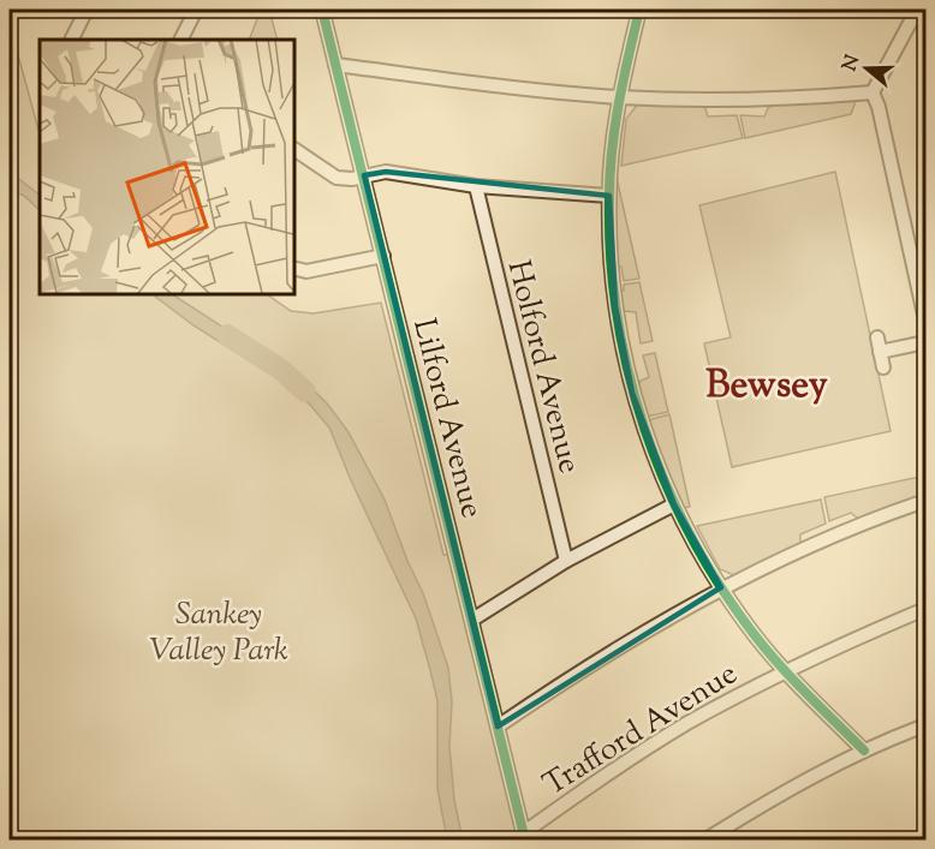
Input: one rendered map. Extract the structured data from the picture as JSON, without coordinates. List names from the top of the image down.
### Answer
{
  "streets": {
    "street": ["Holford Avenue", "Lilford Avenue", "Trafford Avenue"]
  },
  "crossings": [
    ["Lilford Avenue", "Trafford Avenue"]
  ],
  "districts": ["Bewsey"],
  "parks": ["Sankey Valley Park"],
  "north": "left"
}
